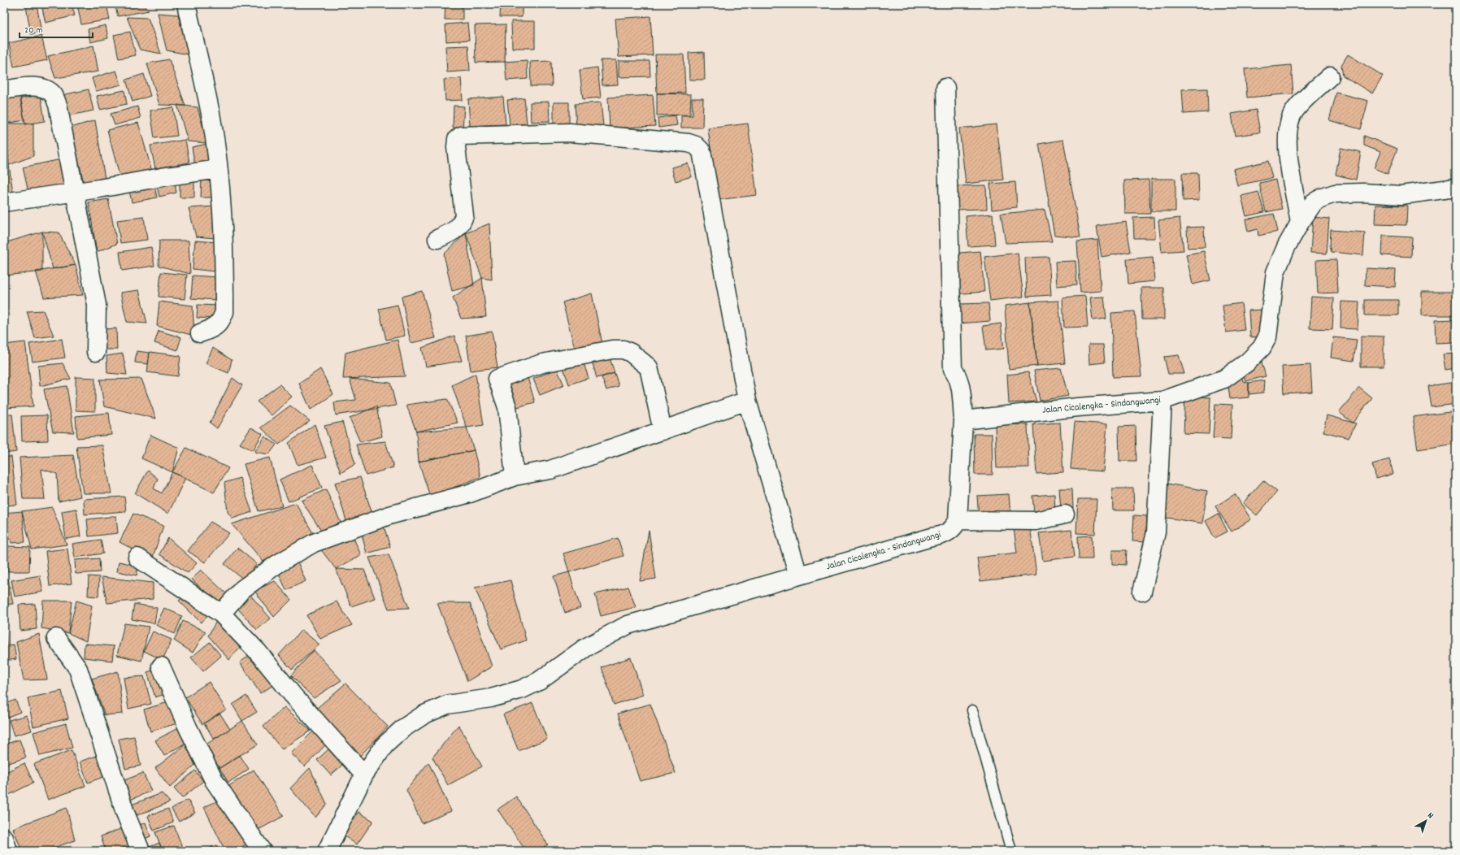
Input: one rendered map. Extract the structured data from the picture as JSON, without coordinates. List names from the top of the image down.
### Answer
{
  "streets": {
    "street": ["Jalan Cicalengka - Sindangwangi"]
  },
  "scale_bar": "20 m",
  "north": "top right"
}
